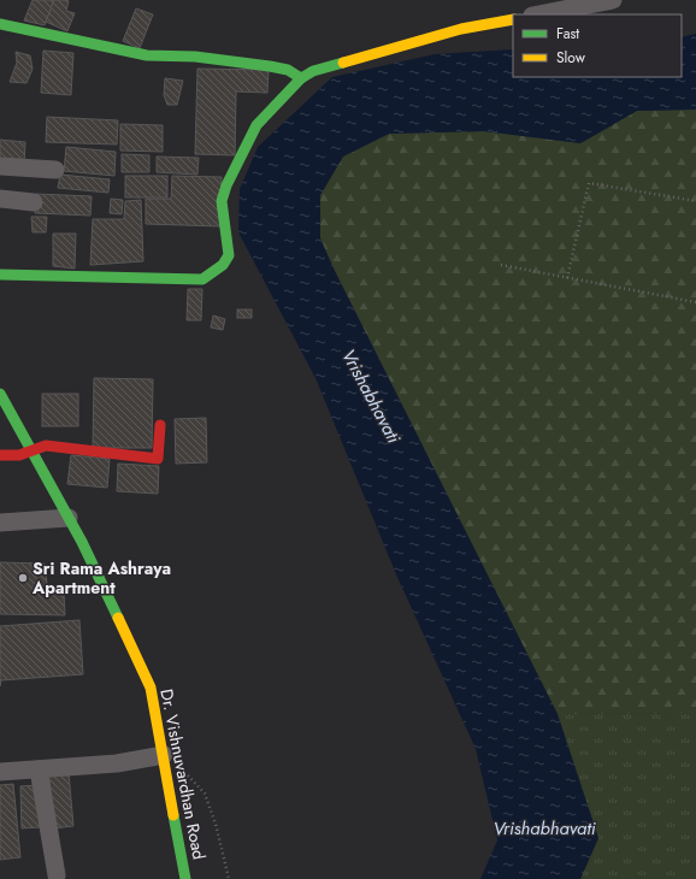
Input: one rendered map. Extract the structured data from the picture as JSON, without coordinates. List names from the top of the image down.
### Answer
{
  "streets": {
    "street": ["Dr. Vishnuvardhan Road"]
  },
  "water": ["Vrishabhavati"],
  "places": ["Sri Rama Ashraya Apartment"],
  "legend": ["Fast", "Slow"]
}
